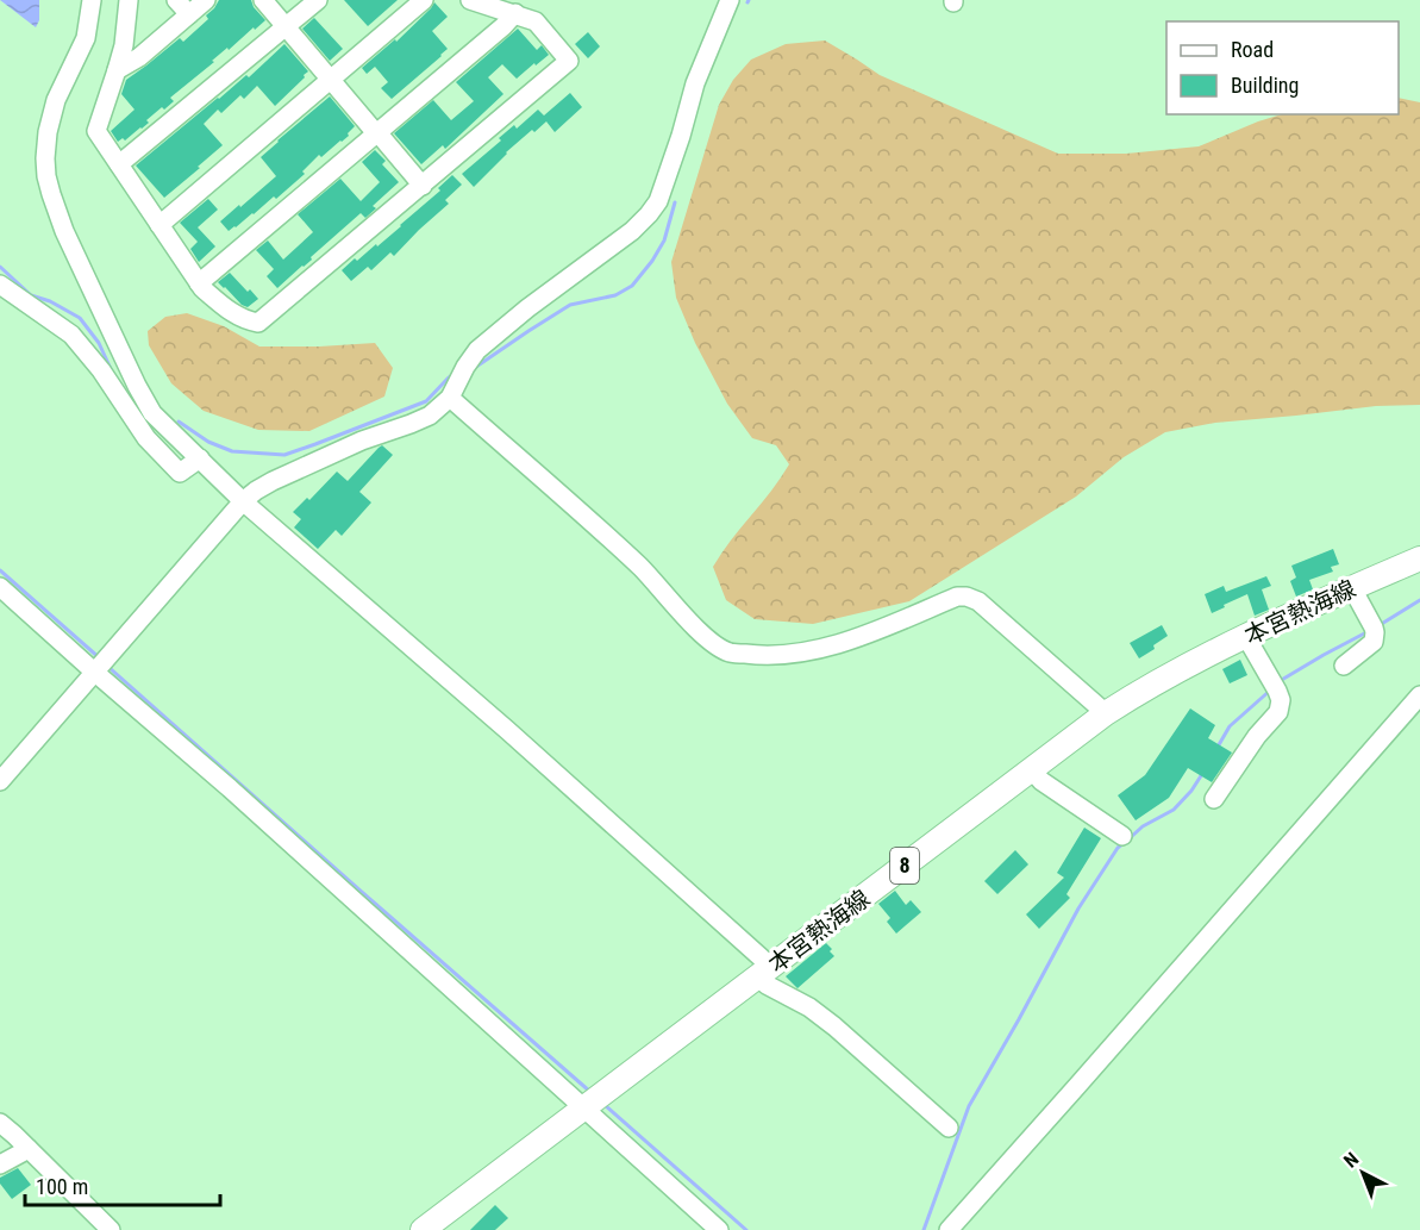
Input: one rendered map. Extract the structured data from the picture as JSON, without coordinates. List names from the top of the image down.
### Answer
{
  "streets": {
    "main road": ["本宮熱海線", "8"]
  },
  "legend": ["Road", "Building"],
  "scale_bar": "100 m",
  "north": "top left"
}
